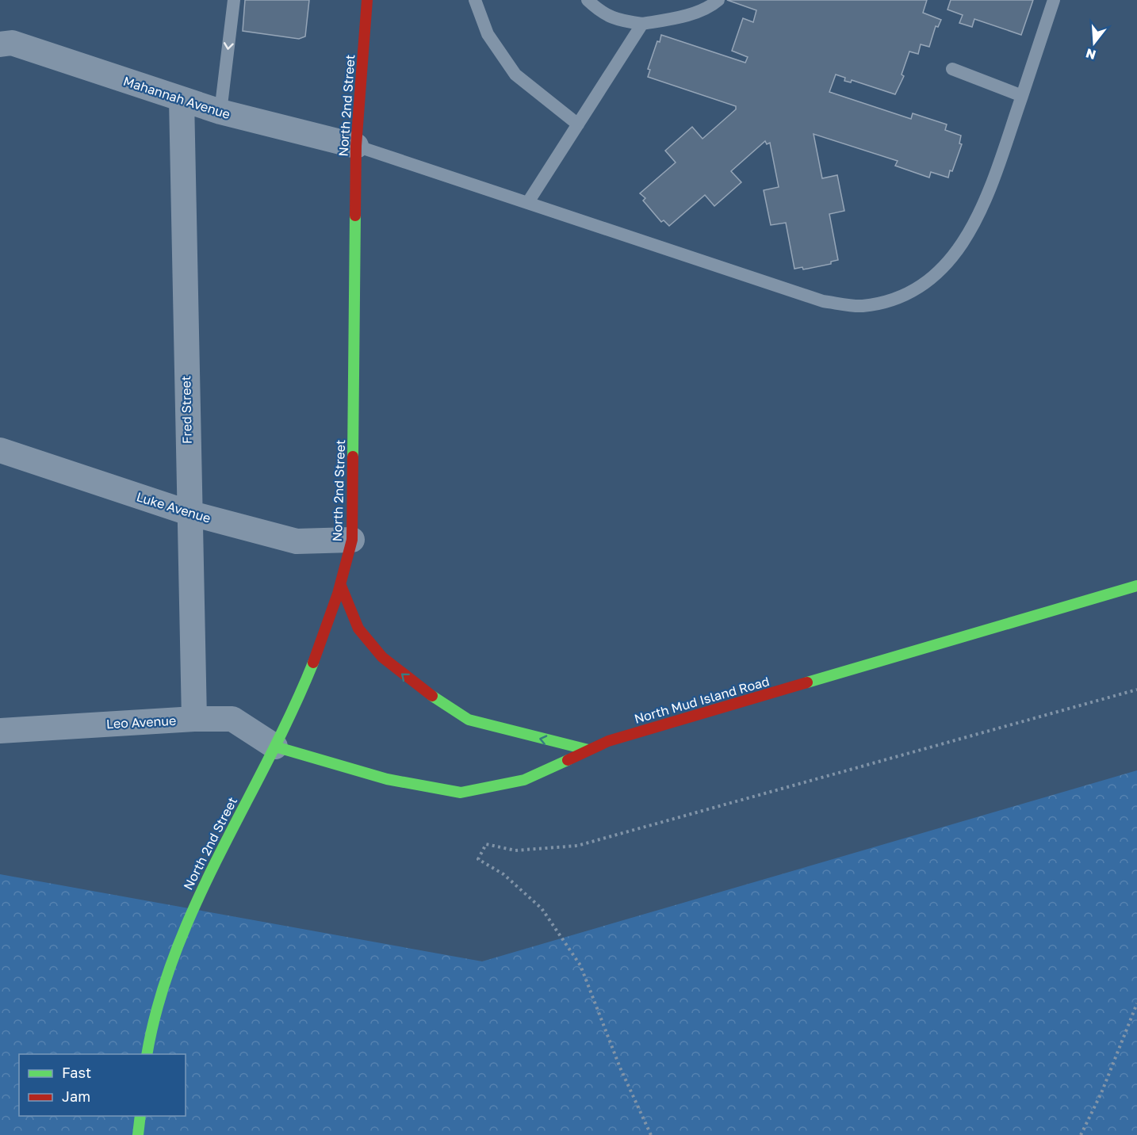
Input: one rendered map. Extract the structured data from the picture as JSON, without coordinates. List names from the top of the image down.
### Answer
{
  "streets": {
    "main road": ["North 2nd Street", "North Mud Island Road"],
    "street": [
      "Mahannah Avenue",
      "Fred Street",
      "Luke Avenue",
      "Leo Avenue"
    ]
  },
  "crossings": [
    ["Mahannah Avenue", "North 2nd Street"],
    ["Mahannah Avenue", "Fred Street"],
    ["North 2nd Street", "Luke Avenue"],
    ["North 2nd Street", "North Mud Island Road"],
    ["North 2nd Street", "Leo Avenue"],
    ["Fred Street", "Luke Avenue"],
    ["Fred Street", "Leo Avenue"],
    ["North Mud Island Road", "Leo Avenue"]
  ],
  "legend": ["Fast", "Jam"],
  "north": "bottom"
}
